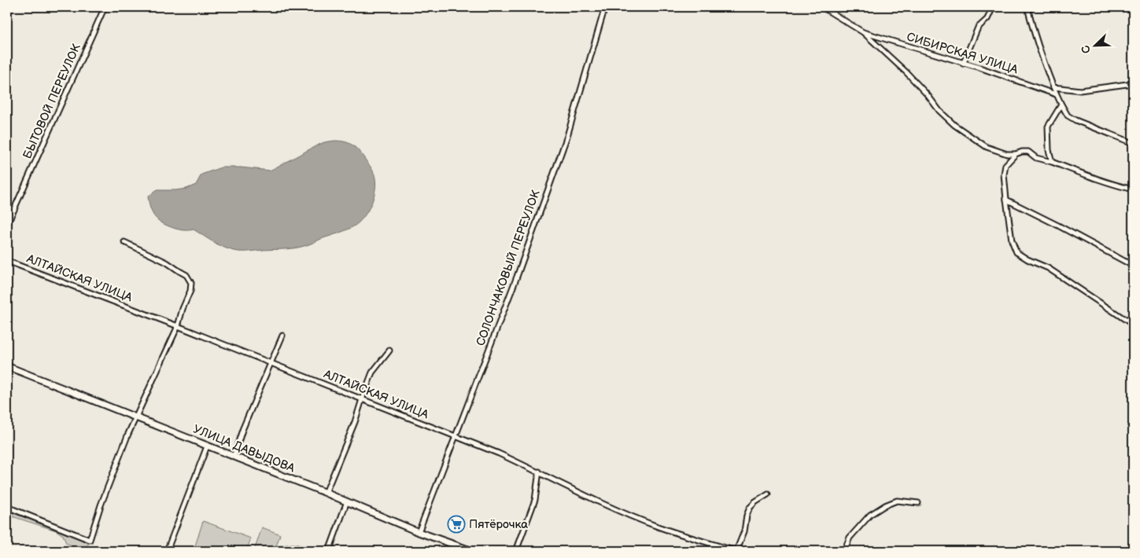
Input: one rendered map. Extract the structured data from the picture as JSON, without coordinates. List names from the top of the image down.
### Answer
{
  "streets": {
    "main road": ["УЛИЦА ДАВЫДОВА"],
    "street": [
      "СИБИРСКАЯ УЛИЦА",
      "БЫТОВОЙ ПЕРЕУЛОК",
      "СОЛОНЧАКОВЫЙ ПЕРЕУЛОК",
      "АЛТАЙСКАЯ УЛИЦА"
    ]
  },
  "crossings": [
    ["СОЛОНЧАКОВЫЙ ПЕРЕУЛОК", "АЛТАЙСКАЯ УЛИЦА"],
    ["СОЛОНЧАКОВЫЙ ПЕРЕУЛОК", "УЛИЦА ДАВЫДОВА"]
  ],
  "places": {
    "supermarket": ["Пятёрочка"]
  },
  "north": "bottom left"
}
